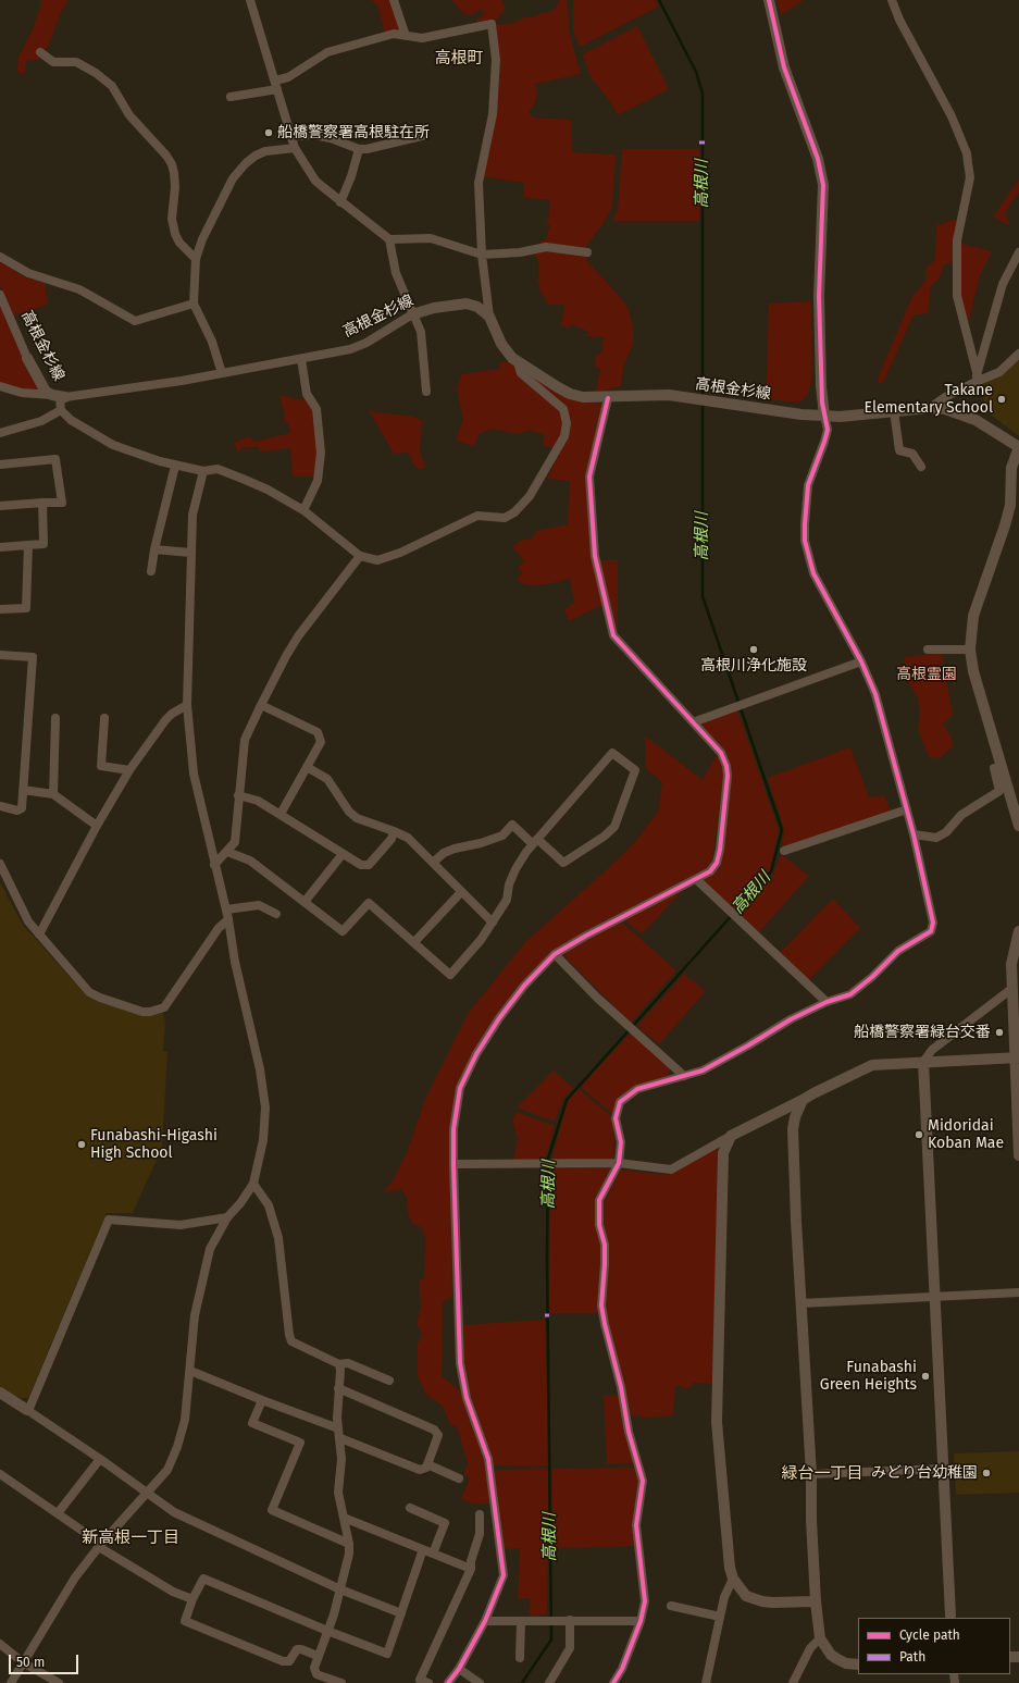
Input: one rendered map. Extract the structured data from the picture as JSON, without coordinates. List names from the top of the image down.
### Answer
{
  "streets": {
    "street": ["高根金杉線"]
  },
  "districts": ["高根町", "緑台一丁目", "新高根一丁目"],
  "water": ["高根川"],
  "parks": ["高根霊園"],
  "places": [
    "船橋警察署高根駐在所",
    "Takane Elementary School",
    "高根川浄化施設",
    "船橋警察署緑台交番",
    "Midoridai Koban Mae",
    "Funabashi-Higashi High School",
    "Funabashi Green Heights",
    "みどり台幼稚園"
  ],
  "legend": ["Cycle path", "Path"],
  "scale_bar": "50 m"
}
